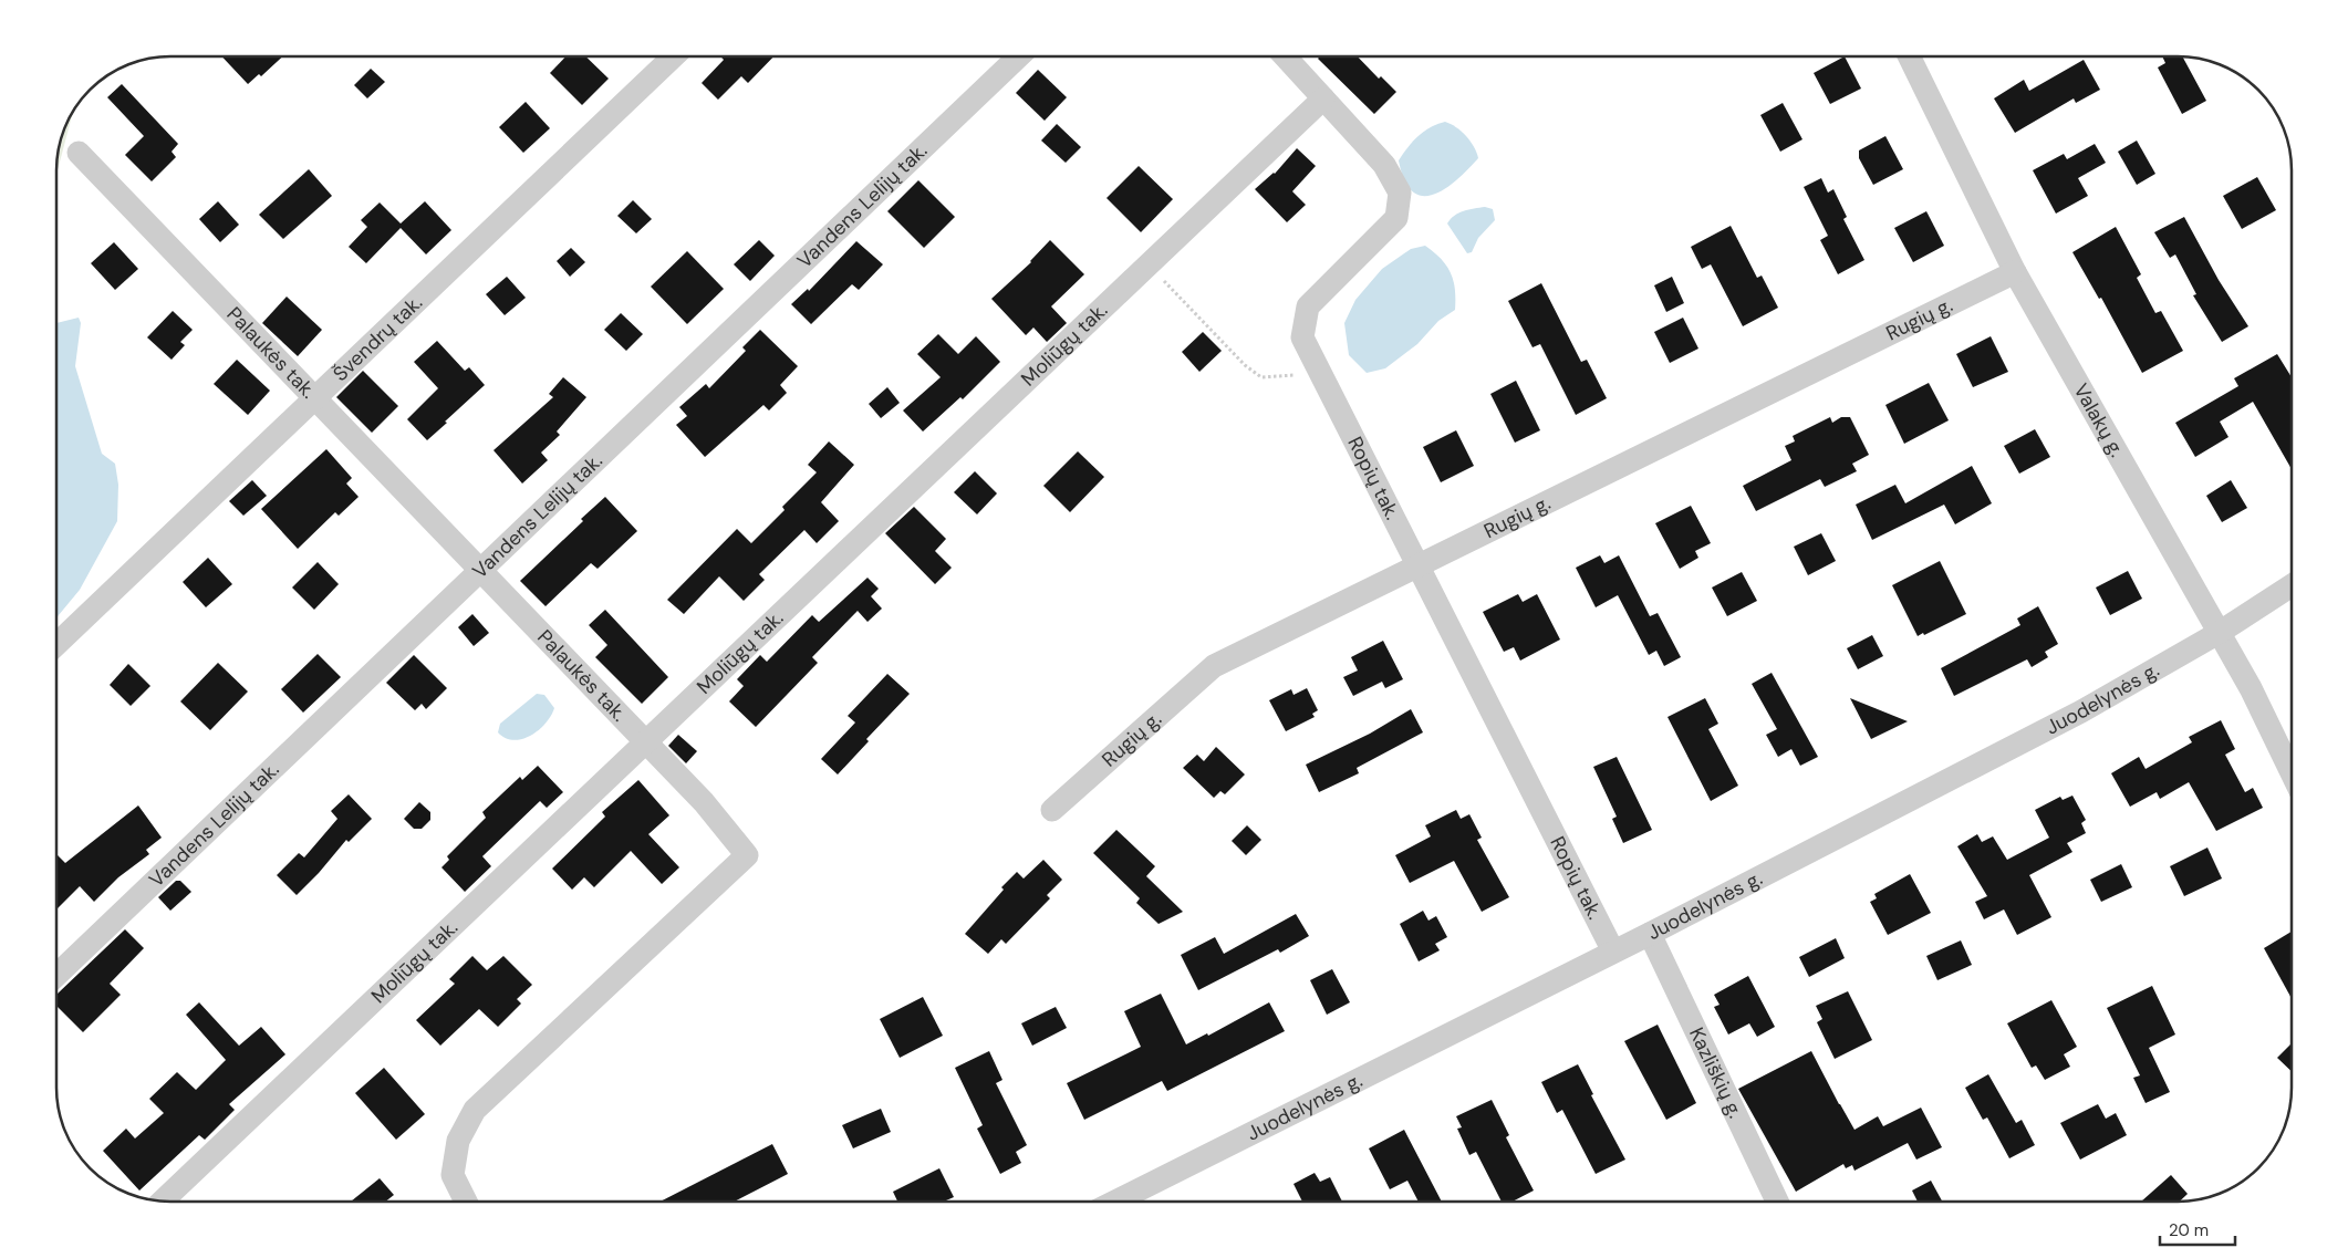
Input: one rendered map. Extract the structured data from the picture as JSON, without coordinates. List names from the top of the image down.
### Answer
{
  "streets": {
    "street": [
      "Vandens Lelijų tak.",
      "Rugių g.",
      "Švendrų tak.",
      "Moliūgų tak.",
      "Palaukės tak.",
      "Valakų g.",
      "Ropių tak.",
      "Juodelynės g.",
      "Kazliškių g."
    ]
  },
  "crossings": [
    ["Vandens Lelijų tak.", "Palaukės tak."],
    ["Rugių g.", "Valakų g."],
    ["Rugių g.", "Ropių tak."],
    ["Švendrų tak.", "Palaukės tak."],
    ["Moliūgų tak.", "Palaukės tak."],
    ["Moliūgų tak.", "Ropių tak."],
    ["Valakų g.", "Juodelynės g."],
    ["Ropių tak.", "Juodelynės g."],
    ["Juodelynės g.", "Kazliškių g."]
  ],
  "scale_bar": "20 m"
}
